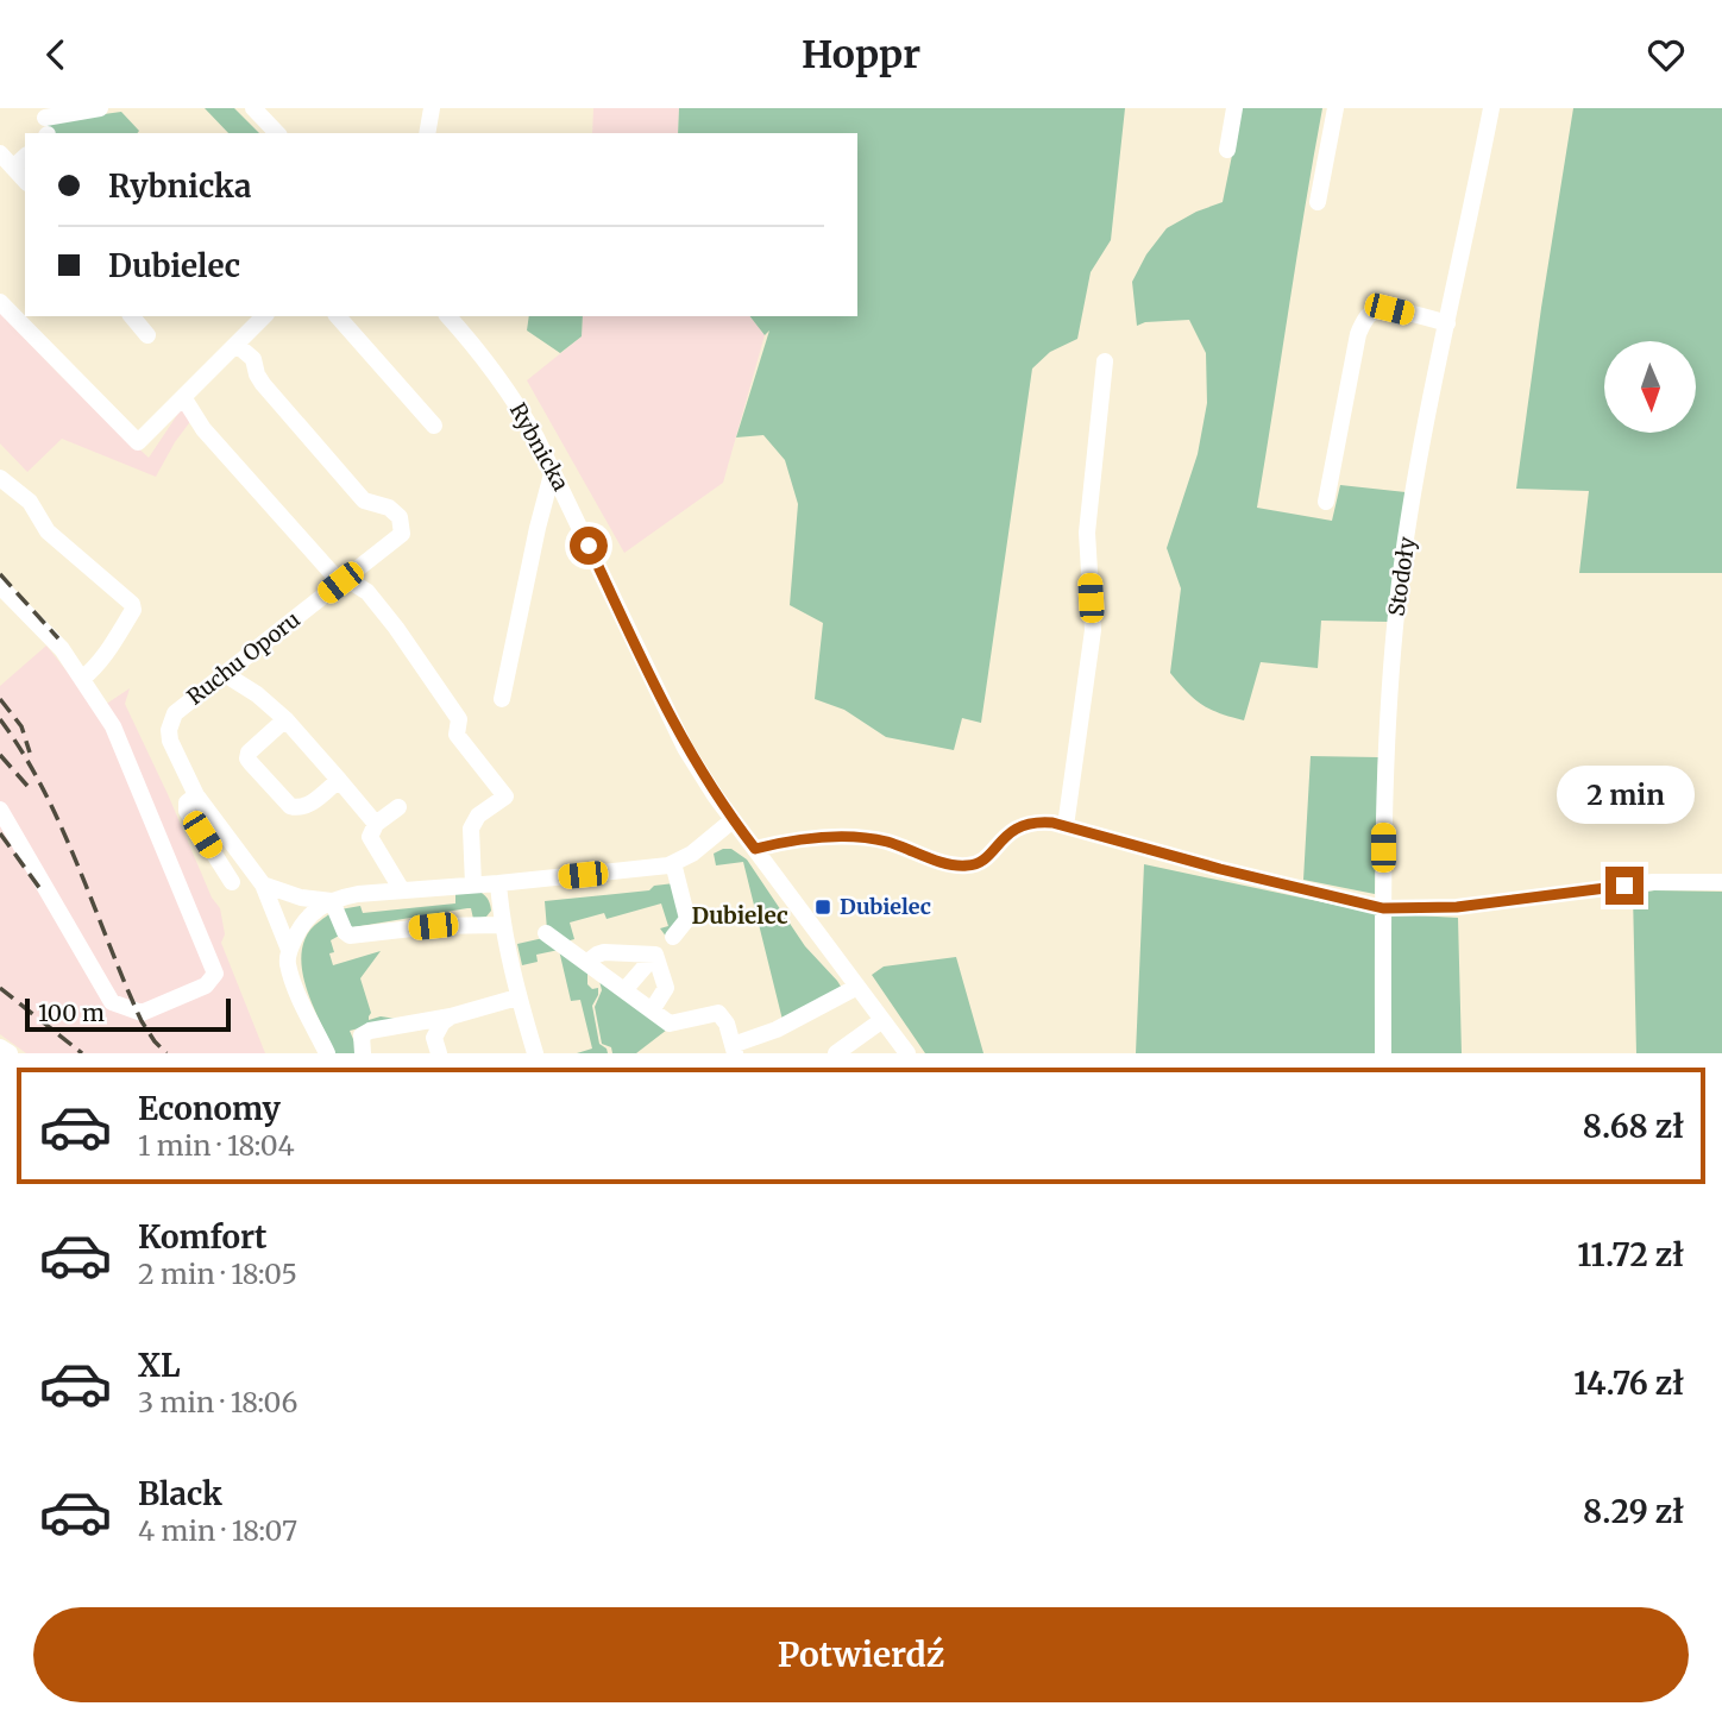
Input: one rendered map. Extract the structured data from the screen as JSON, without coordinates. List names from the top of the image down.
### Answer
{
  "streets": {
    "street": ["Rybnicka", "Stodoły", "Ruchu Oporu"]
  },
  "districts": ["Dubielec"],
  "places": {
    "transit": ["Dubielec"]
  },
  "scale_bar": "100 m",
  "north": "bottom",
  "page": {
    "header": "Hoppr",
    "banner": ["Rybnicka", "Dubielec"],
    "bubble": "2 min",
    "scale": "100 m",
    "list": [
      {
        "name": "Economy",
        "note": "1 min · 18:04",
        "value": "8.68 zł"
      },
      {
        "name": "Komfort",
        "note": "2 min · 18:05",
        "value": "11.72 zł"
      },
      {
        "name": "XL",
        "note": "3 min · 18:06",
        "value": "14.76 zł"
      },
      {
        "name": "Black",
        "note": "4 min · 18:07",
        "value": "8.29 zł"
      }
    ],
    "buttons": "Potwierdź"
  }
}
